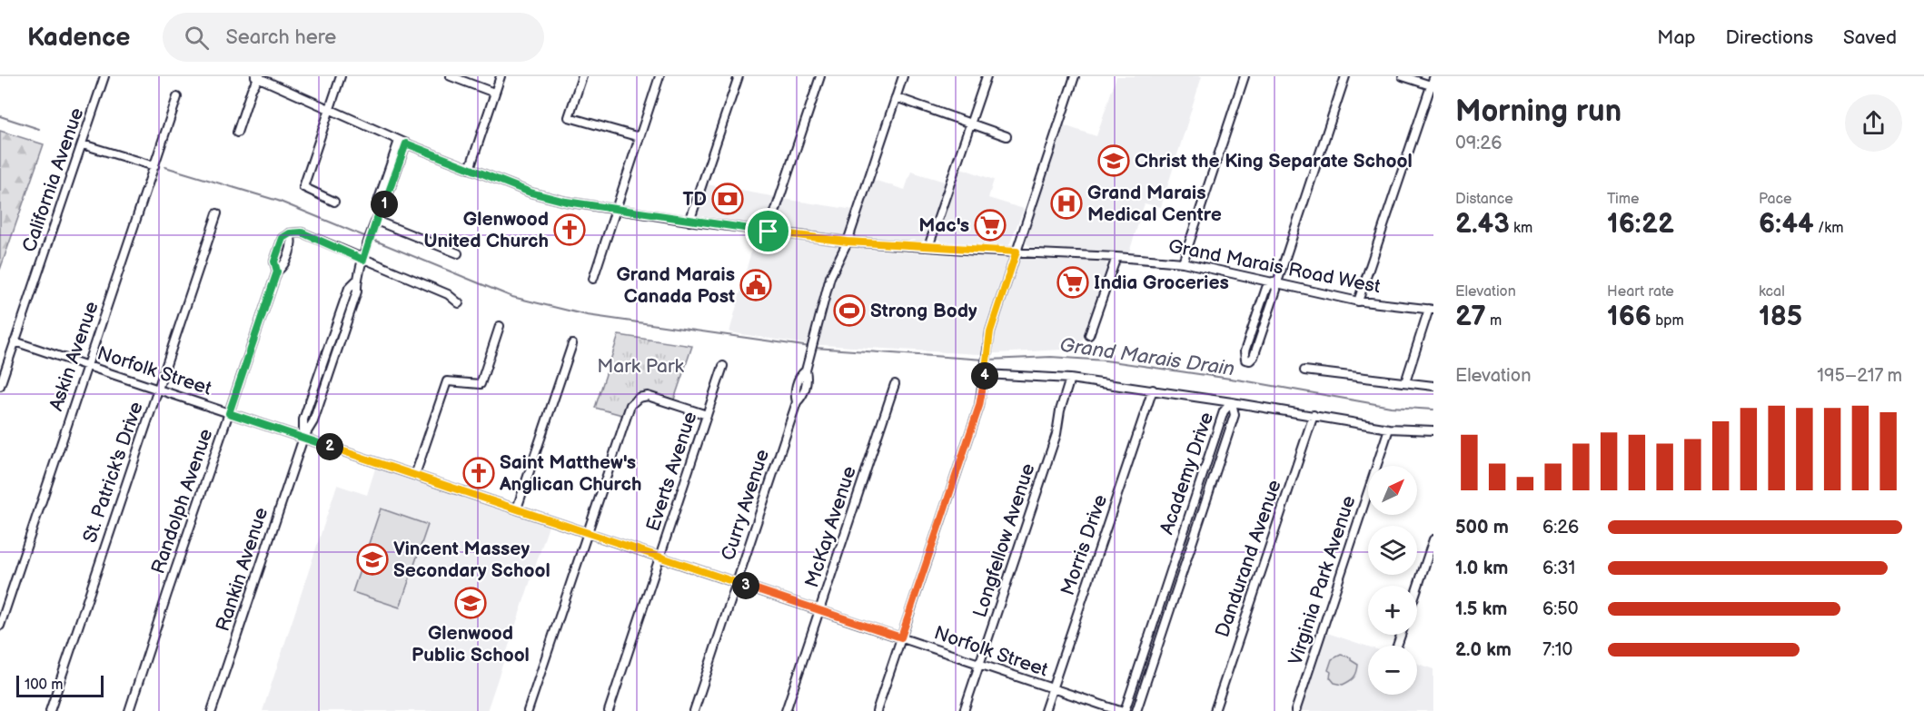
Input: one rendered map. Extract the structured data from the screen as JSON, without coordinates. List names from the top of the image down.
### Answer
{
  "streets": {
    "street": [
      "California Avenue",
      "Grand Marais Road West",
      "Askin Avenue",
      "Norfolk Street",
      "Everts Avenue",
      "St. Patrick's Drive",
      "Academy Drive",
      "Randolph Avenue",
      "Curry Avenue",
      "McKay Avenue",
      "Longfellow Avenue",
      "Morris Drive",
      "Dandurand Avenue",
      "Rankin Avenue",
      "Virginia Park Avenue"
    ]
  },
  "crossings": [
    ["California Avenue", "Norfolk Street"],
    ["Grand Marais Road West", "Curry Avenue"],
    ["Grand Marais Road West", "Rankin Avenue"],
    ["Askin Avenue", "Norfolk Street"],
    ["Norfolk Street", "Everts Avenue"],
    ["Norfolk Street", "St. Patrick's Drive"],
    ["Norfolk Street", "Randolph Avenue"],
    ["Norfolk Street", "Curry Avenue"],
    ["Norfolk Street", "McKay Avenue"],
    ["Norfolk Street", "Longfellow Avenue"],
    ["Norfolk Street", "Morris Drive"],
    ["Norfolk Street", "Rankin Avenue"],
    ["Randolph Avenue", "Rankin Avenue"]
  ],
  "water": ["Grand Marais Drain"],
  "parks": ["Mark Park"],
  "places": {
    "school or university": ["Christ the King Separate School", "Vincent Massey Secondary School", "Glenwood Public School"],
    "bank": ["TD"],
    "hospital": ["Grand Marais Medical Centre"],
    "supermarket": ["Mac's", "India Groceries"],
    "church": ["Glenwood United Church", "Saint Matthew's Anglican Church"],
    "public building": ["Grand Marais Canada Post"],
    "sports": ["Strong Body"]
  },
  "scale_bar": "100 m",
  "north": "top right",
  "page": {
    "header": "Kadence",
    "search": "Search here",
    "nav": ["Map", "Directions", "Saved"],
    "heading": ["Morning run", "09:26"],
    "stats": [
      ["Distance", "2.43 km"],
      ["Time", "16:22"],
      ["Pace", "6:44 /km"],
      ["Elevation", "27 m"],
      ["Heart rate", "166 bpm"],
      ["kcal", "185"]
    ],
    "pins": [
      "1",
      "4",
      "2",
      "3"
    ],
    "chart": ["Elevation", "195–217 m"],
    "map_buttons": ["+", "−"],
    "list": [
      {
        "name": "500 m",
        "note": "6:26"
      },
      {
        "name": "1.0 km",
        "note": "6:31"
      },
      {
        "name": "1.5 km",
        "note": "6:50"
      },
      {
        "name": "2.0 km",
        "note": "7:10"
      }
    ],
    "scale": "100 m"
  }
}
